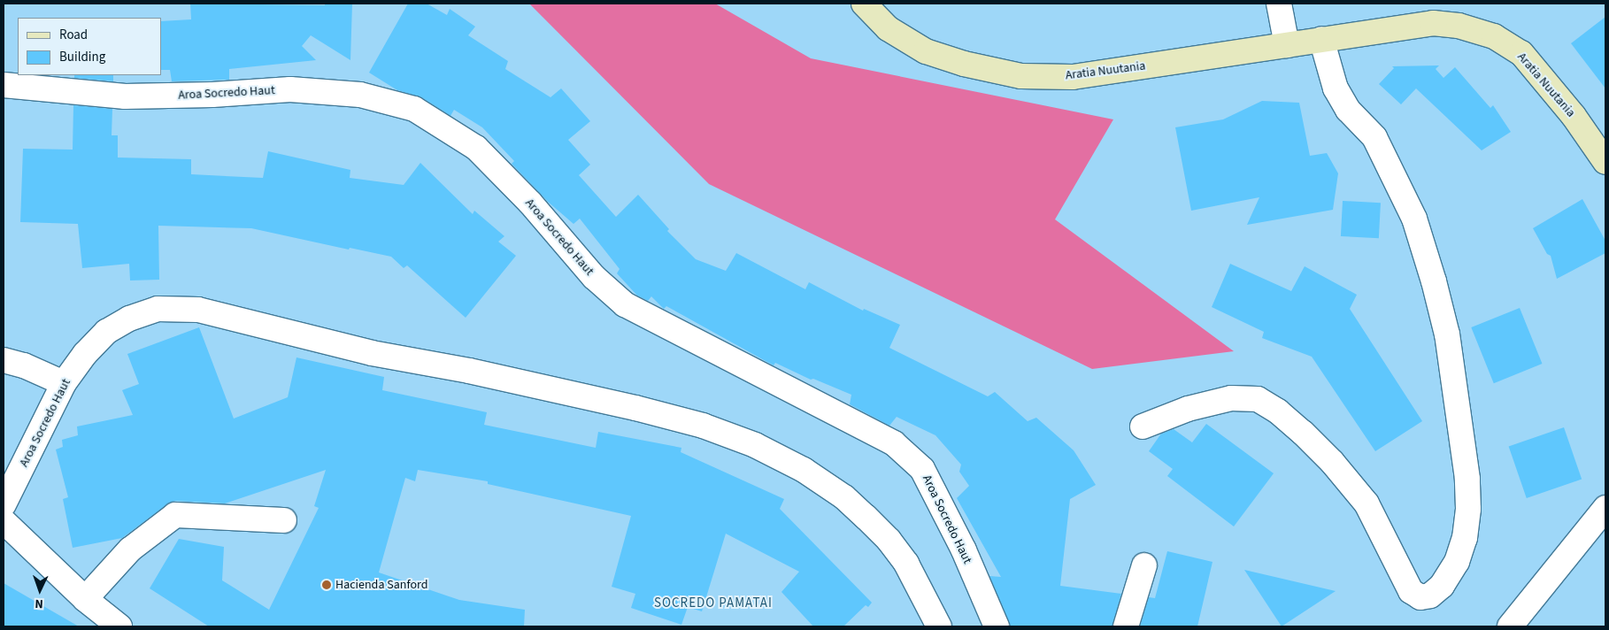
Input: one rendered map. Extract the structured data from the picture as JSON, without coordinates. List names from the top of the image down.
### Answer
{
  "streets": {
    "street": ["Aratia Nuutania", "Aroa Socredo Haut"]
  },
  "districts": ["SOCREDO PAMATAI"],
  "places": ["Hacienda Sanford"],
  "legend": ["Road", "Building"],
  "north": "bottom"
}
